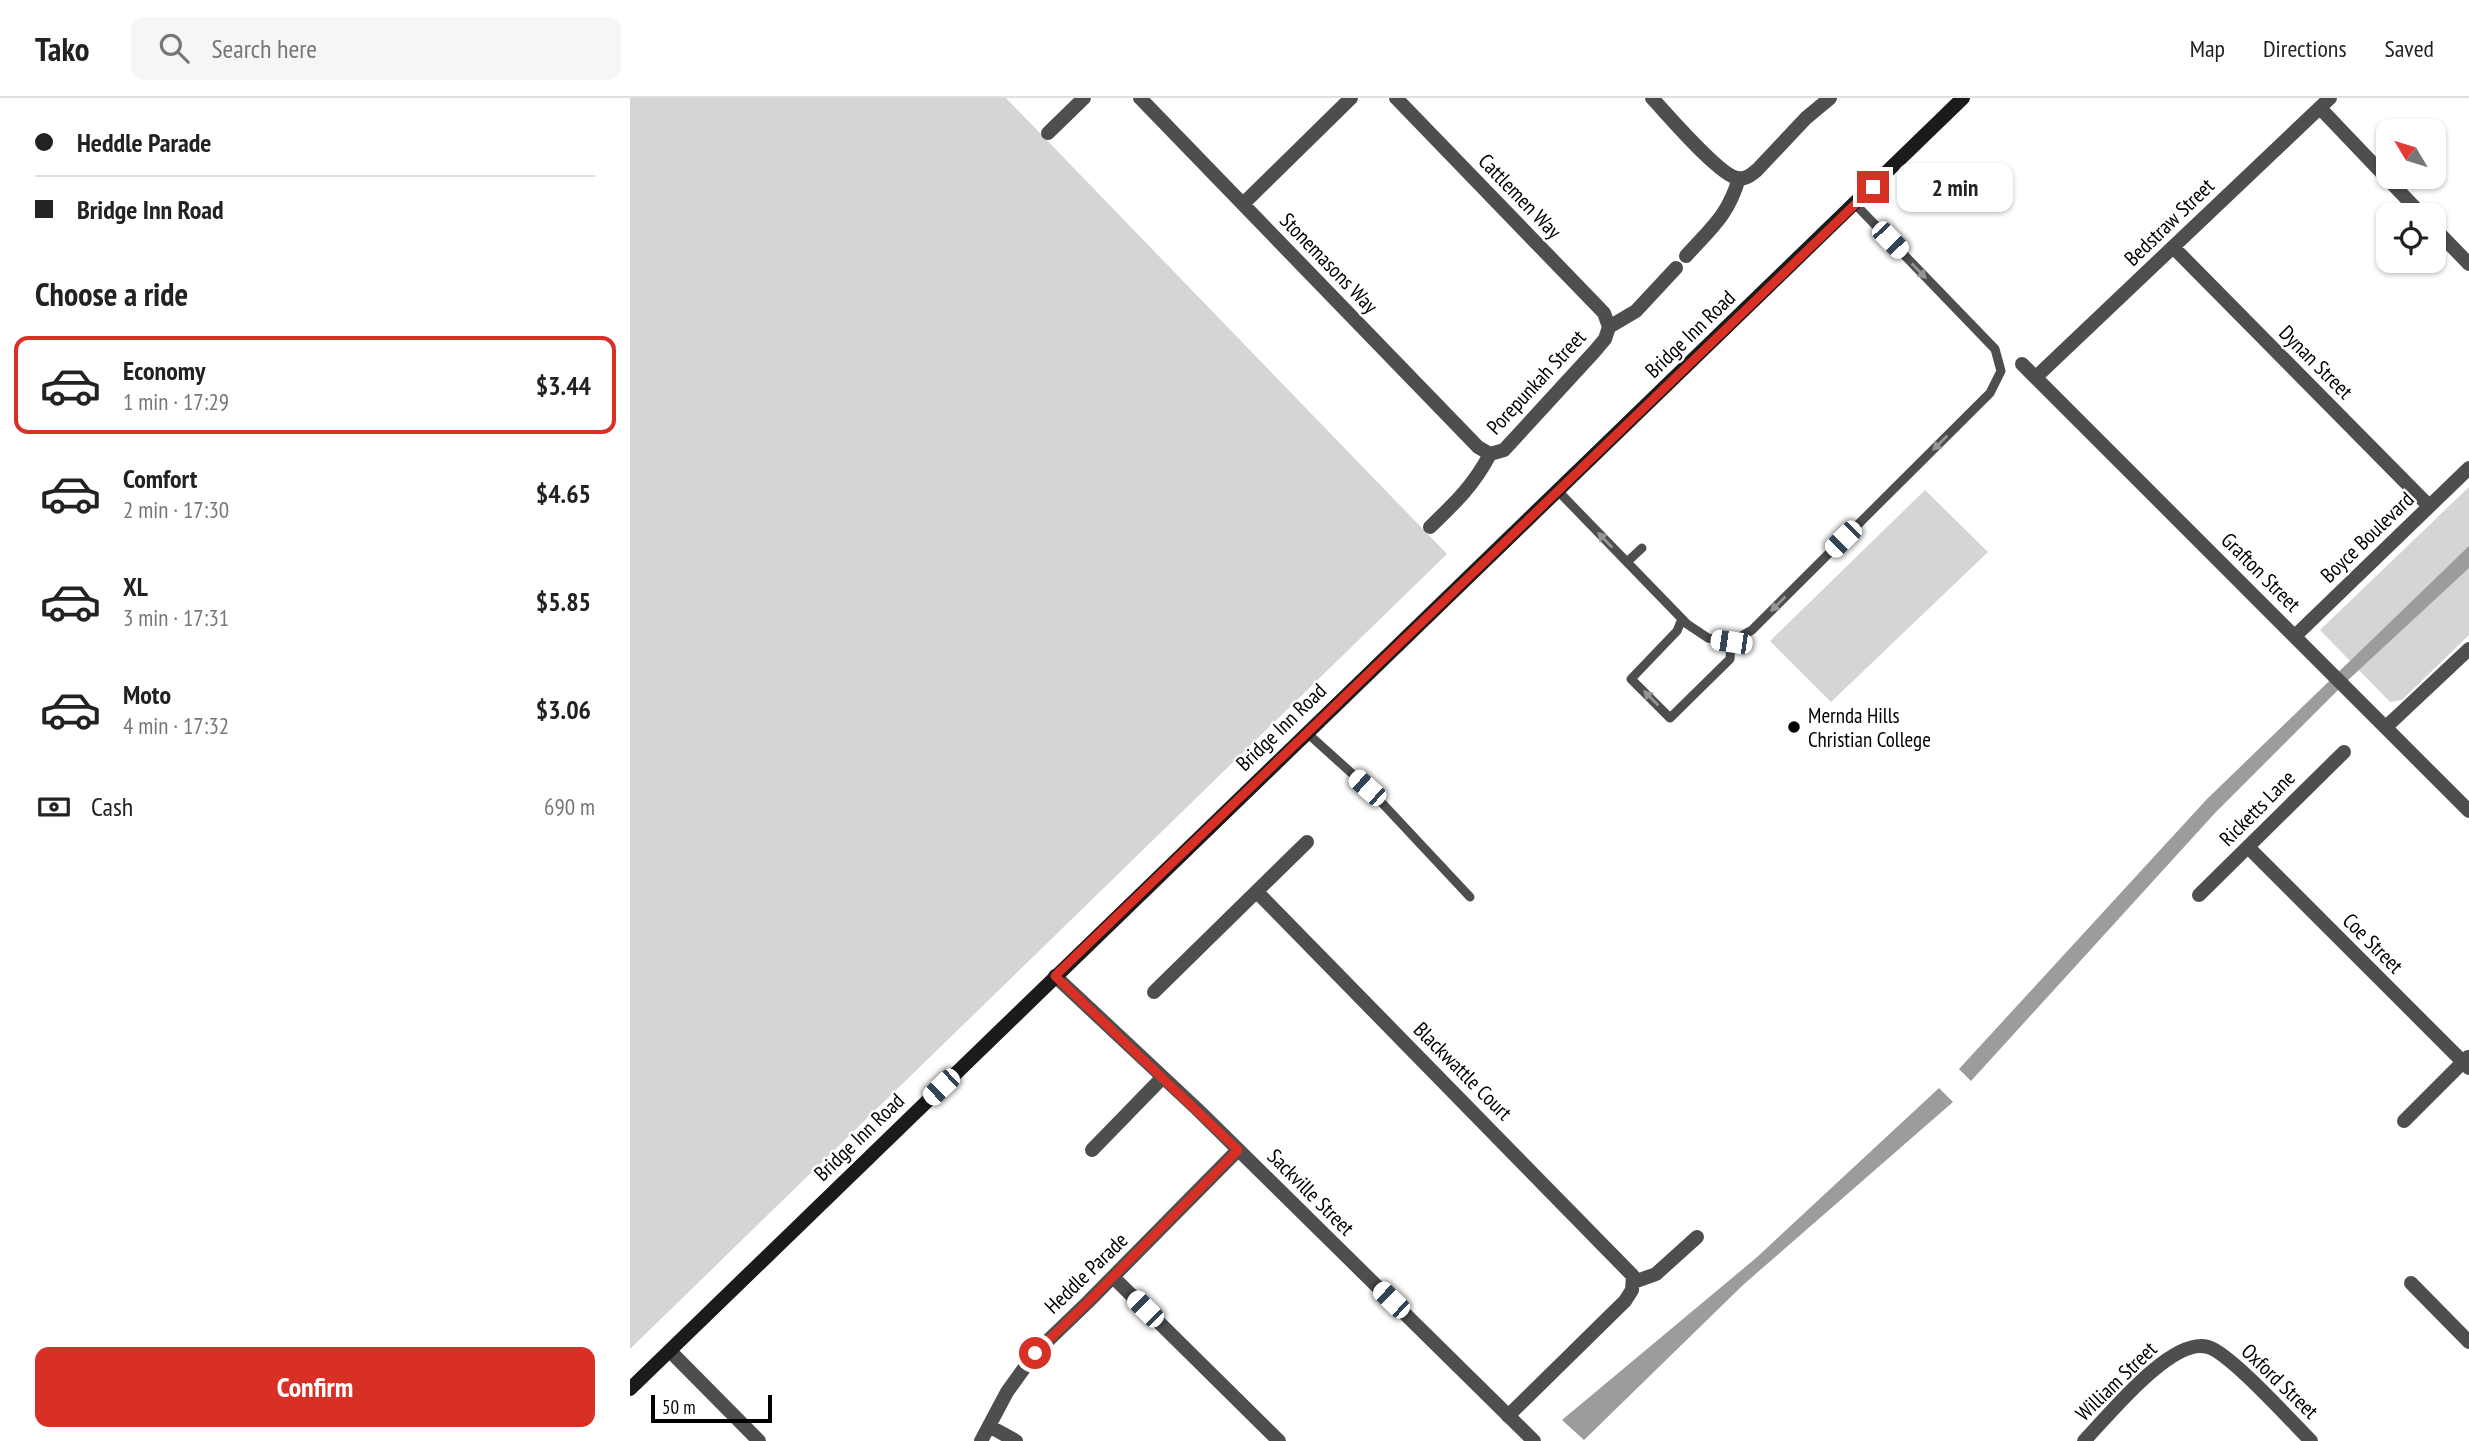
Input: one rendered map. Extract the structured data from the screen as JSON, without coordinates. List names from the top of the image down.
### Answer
{
  "streets": {
    "main road": ["Bridge Inn Road"],
    "street": [
      "Cattlemen Way",
      "Bedstraw Street",
      "Stonemasons Way",
      "Dynan Street",
      "Porepunkah Street",
      "Boyce Boulevard",
      "Grafton Street",
      "Ricketts Lane",
      "Coe Street",
      "Blackwattle Court",
      "Sackville Street",
      "Heddle Parade",
      "William Street",
      "Oxford Street"
    ]
  },
  "crossings": [
    ["Cattlemen Way", "Porepunkah Street"],
    ["Bedstraw Street", "Dynan Street"],
    ["Bedstraw Street", "Grafton Street"],
    ["Stonemasons Way", "Porepunkah Street"],
    ["Bridge Inn Road", "Sackville Street"],
    ["Dynan Street", "Boyce Boulevard"],
    ["Boyce Boulevard", "Grafton Street"],
    ["Ricketts Lane", "Coe Street"],
    ["Sackville Street", "Heddle Parade"],
    ["William Street", "Oxford Street"]
  ],
  "places": ["Mernda Hills Christian College"],
  "scale_bar": "50 m",
  "north": "top left",
  "page": {
    "header": "Tako",
    "search": "Search here",
    "nav": ["Map", "Directions", "Saved"],
    "banner": ["Heddle Parade", "Bridge Inn Road"],
    "bubble": "2 min",
    "heading": "Choose a ride",
    "list": [
      {
        "name": "Economy",
        "note": "1 min · 17:29",
        "value": "$3.44"
      },
      {
        "name": "Comfort",
        "note": "2 min · 17:30",
        "value": "$4.65"
      },
      {
        "name": "XL",
        "note": "3 min · 17:31",
        "value": "$5.85"
      },
      {
        "name": "Moto",
        "note": "4 min · 17:32",
        "value": "$3.06"
      }
    ],
    "pay": ["Cash", "690 m"],
    "buttons": "Confirm",
    "scale": "50 m"
  }
}
